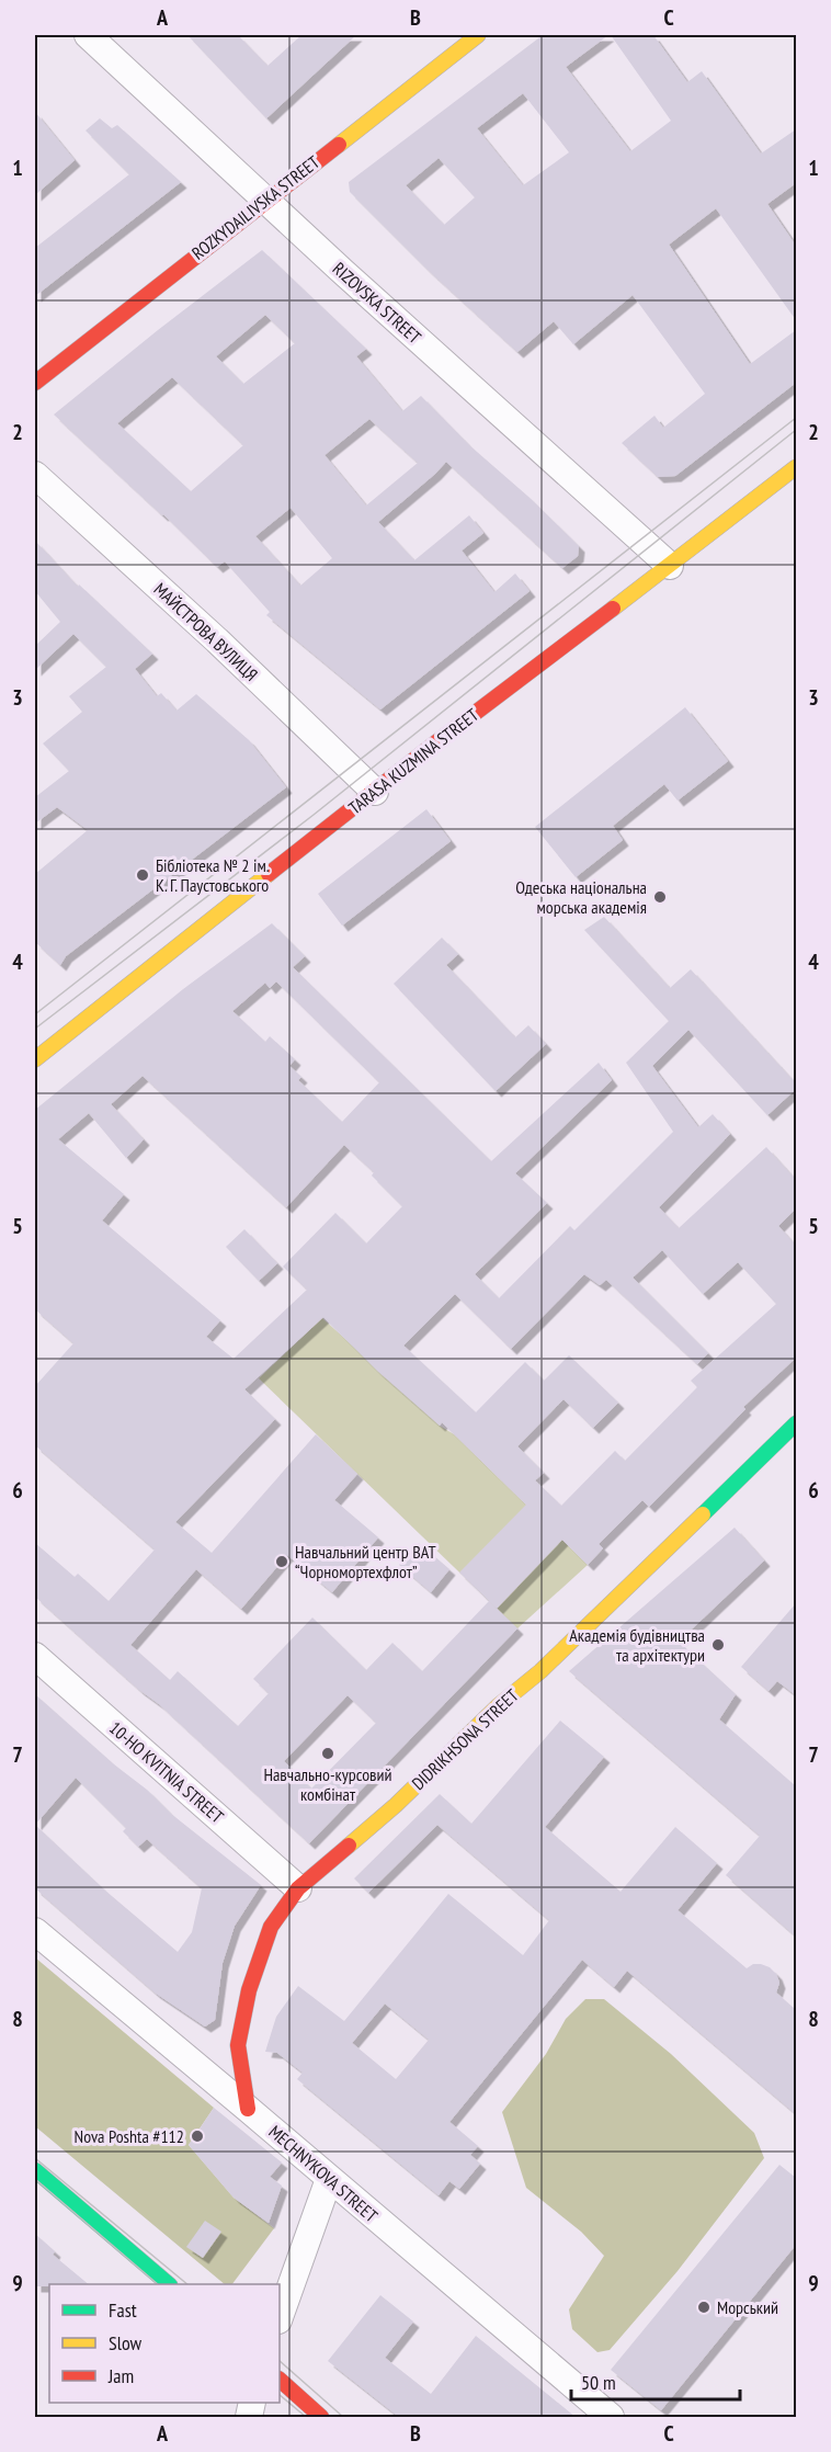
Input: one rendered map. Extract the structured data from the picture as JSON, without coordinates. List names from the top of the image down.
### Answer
{
  "streets": {
    "street": [
      "ROZKYDAILIVSKA STREET",
      "RIZOVSKA STREET",
      "МАЙСТРОВА ВУЛИЦЯ",
      "TARASA KUZMINA STREET",
      "DIDRIKHSONA STREET",
      "10-HO KVITNIA STREET",
      "MECHNYKOVA STREET"
    ]
  },
  "crossings": [
    ["ROZKYDAILIVSKA STREET", "RIZOVSKA STREET"],
    ["RIZOVSKA STREET", "TARASA KUZMINA STREET"],
    ["МАЙСТРОВА ВУЛИЦЯ", "TARASA KUZMINA STREET"],
    ["DIDRIKHSONA STREET", "10-HO KVITNIA STREET"],
    ["DIDRIKHSONA STREET", "MECHNYKOVA STREET"]
  ],
  "places": [
    "Бібліотека № 2 ім. К. Г. Паустовського",
    "Одеська національна морська академія",
    "Навчальний центр ВАТ “Чорномортехфлот”",
    "Академія будівництва та архітектури",
    "Навчально-курсовий комбінат",
    "Nova Poshta #112",
    "Морський"
  ],
  "legend": ["Fast", "Slow", "Jam"],
  "scale_bar": "50 m",
  "grid": {
    "columns": ["A", "B", "C"],
    "rows": [
      "1",
      "2",
      "3",
      "4",
      "5",
      "6",
      "7",
      "8",
      "9"
    ]
  }
}
